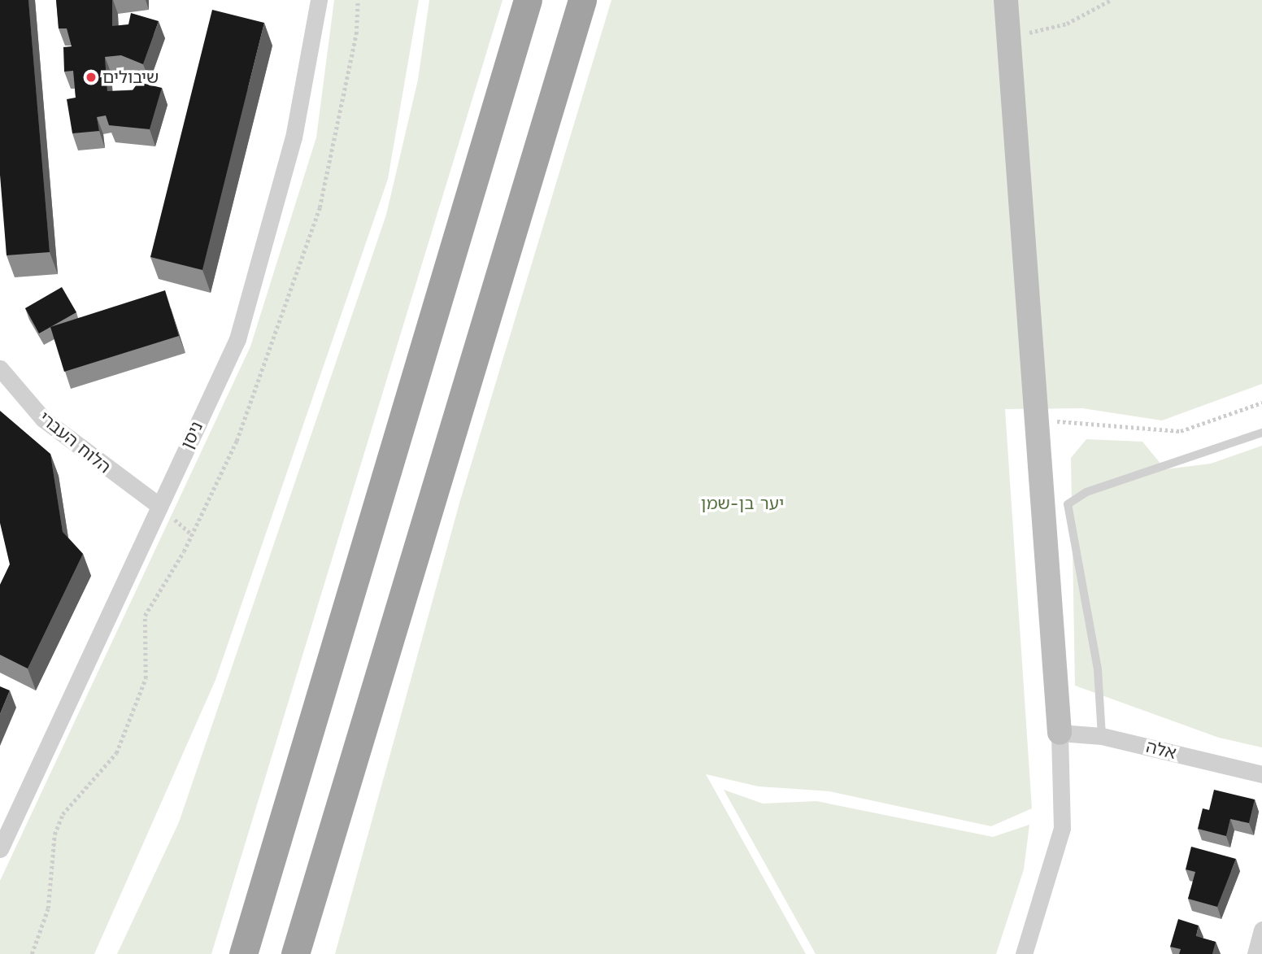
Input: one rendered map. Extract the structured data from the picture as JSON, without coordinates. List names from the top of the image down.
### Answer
{
  "streets": {
    "street": ["ניסן", "הלוח העברי", "אלה"]
  },
  "crossings": [
    ["ניסן", "הלוח העברי"]
  ],
  "parks": ["יער בן-שמן"],
  "places": ["שיבולים"]
}
